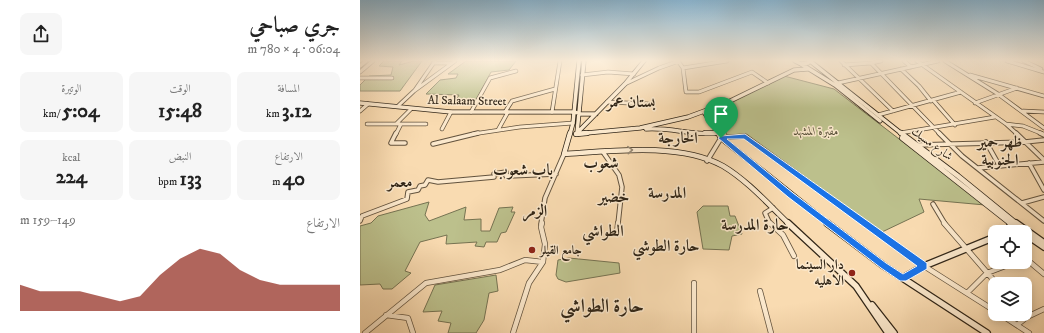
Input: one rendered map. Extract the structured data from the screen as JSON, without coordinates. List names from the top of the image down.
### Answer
{
  "streets": {
    "street": ["Al Salaam Street", "شارع مسيك"]
  },
  "districts": [
    "بستان عمر",
    "الخارجة",
    "ظهر حمير الجنوبية",
    "شعوب",
    "باب شعوب",
    "معمر",
    "المدرسة",
    "خضير",
    "الزمر",
    "حارة المدرسة",
    "الطواشي",
    "حارة الطوشي",
    "حارة الطواشي"
  ],
  "parks": ["مقبرة المشهد"],
  "places": ["جامع القيلر", "دار السينما الاهليه"],
  "page": {
    "heading": ["جري صباحي", "06:04 · 4 × 780 m"],
    "stats": [
      ["المسافة", "3.12 km"],
      ["الوقت", "15:48"],
      ["الوتيرة", "5:04 /km"],
      ["الارتفاع", "40 m"],
      ["النبض", "133 bpm"],
      ["kcal", "224"]
    ],
    "chart": ["الارتفاع", "149–159 m"]
  }
}
